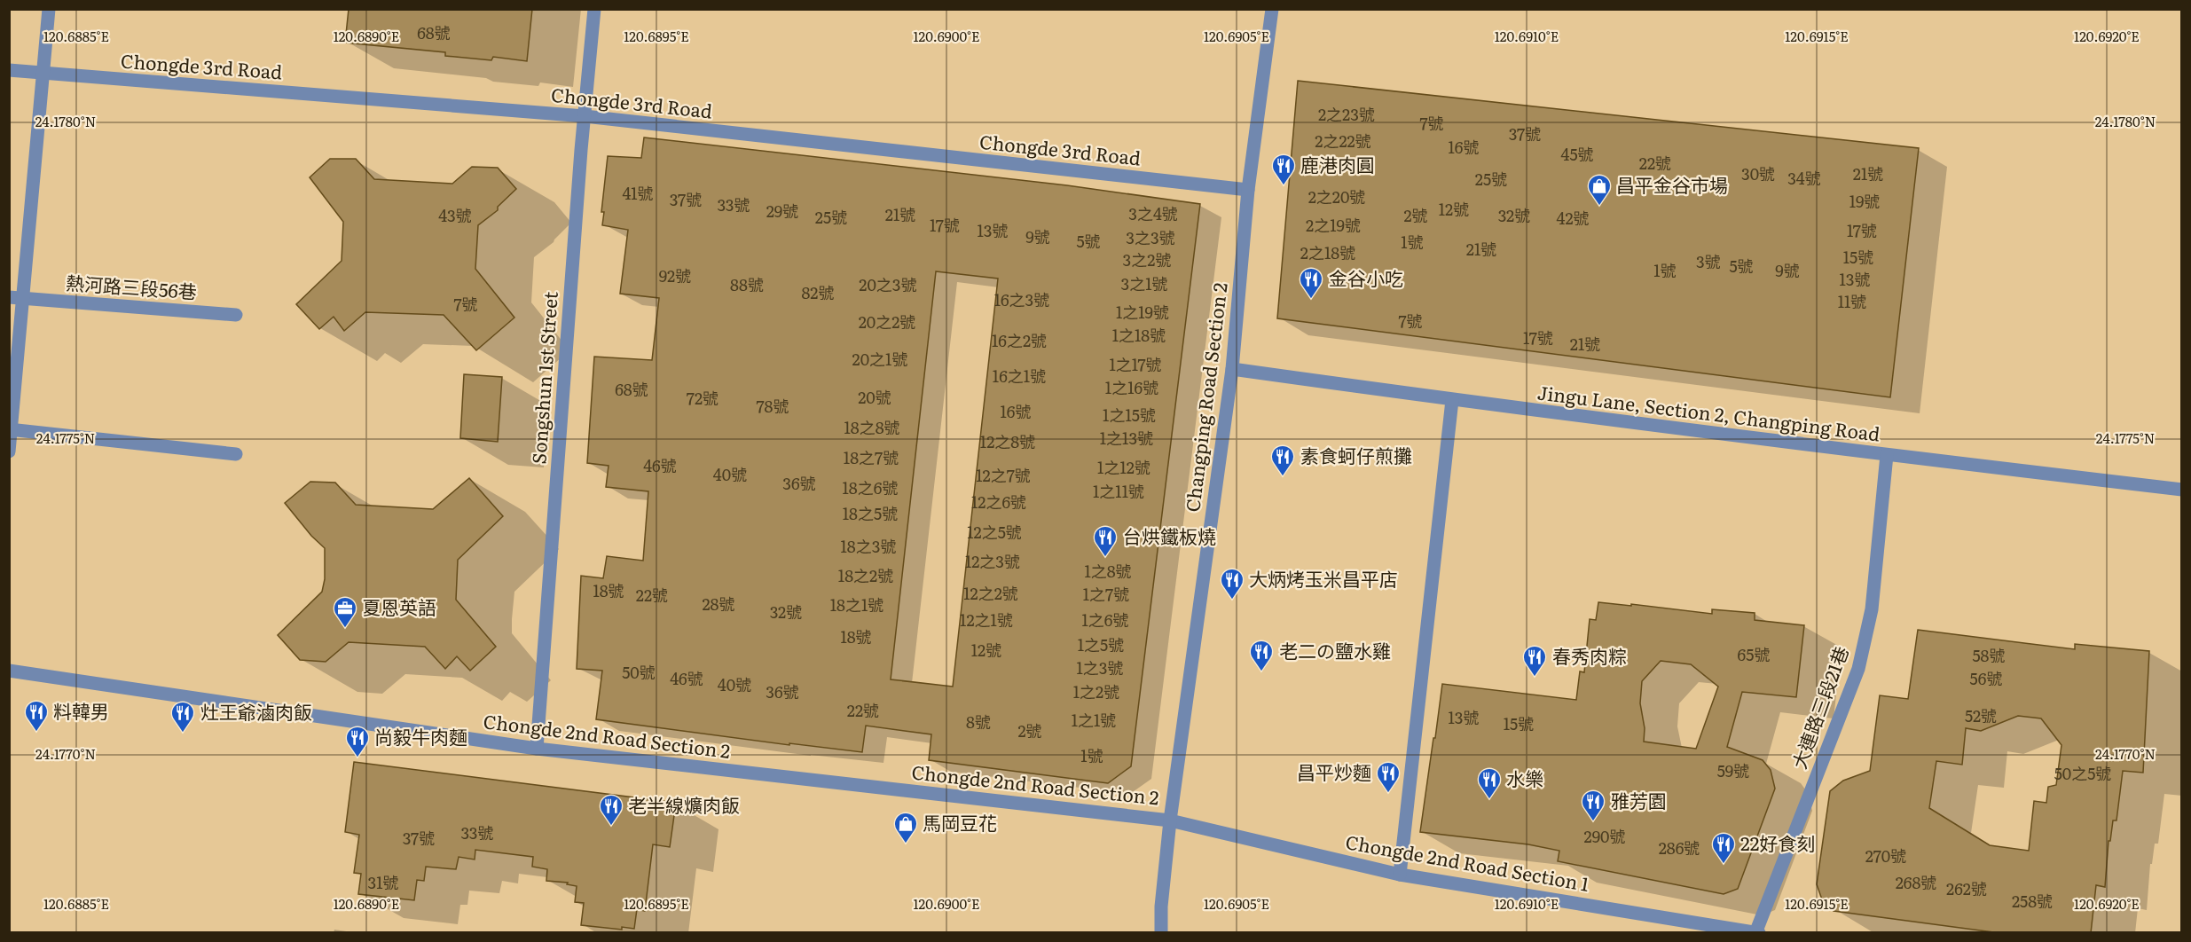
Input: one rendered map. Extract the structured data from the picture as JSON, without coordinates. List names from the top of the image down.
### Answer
{
  "streets": {
    "street": [
      "Chongde 3rd Road",
      "熱河路三段56巷",
      "Songshun 1st Street",
      "Changping Road Section 2",
      "Jingu Lane, Section 2, Changping Road",
      "大連路三段21巷",
      "Chongde 2nd Road Section 2",
      "Chongde 2nd Road Section 1"
    ]
  },
  "crossings": [
    ["Chongde 3rd Road", "Songshun 1st Street"],
    ["Chongde 3rd Road", "Changping Road Section 2"],
    ["Songshun 1st Street", "Chongde 2nd Road Section 2"],
    ["Changping Road Section 2", "Jingu Lane, Section 2, Changping Road"],
    ["Changping Road Section 2", "Chongde 2nd Road Section 2"],
    ["Changping Road Section 2", "Chongde 2nd Road Section 1"],
    ["Jingu Lane, Section 2, Changping Road", "大連路三段21巷"],
    ["大連路三段21巷", "Chongde 2nd Road Section 1"],
    ["Chongde 2nd Road Section 2", "Chongde 2nd Road Section 1"]
  ],
  "places": {
    "restaurant": [
      "鹿港肉圓",
      "金谷小吃",
      "素食蚵仔煎攤",
      "台烘鐵板燒",
      "大炳烤玉米昌平店",
      "老二の鹽水雞",
      "春秀肉粽",
      "料韓男",
      "灶王爺滷肉飯",
      "尚毅牛肉麵",
      "昌平炒麵",
      "水樂",
      "雅芳園",
      "老半線爌肉飯",
      "22好食刻"
    ],
    "shop": ["昌平金谷市場", "馬岡豆花"],
    "office": ["夏恩英語"]
  },
  "house_numbers": [
    "68號",
    "2之23號",
    "7號",
    "37號",
    "2之22號",
    "16號",
    "45號",
    "22號",
    "30號",
    "21號",
    "34號",
    "25號",
    "41號",
    "2之20號",
    "37號",
    "19號",
    "33號",
    "12號",
    "29號",
    "3之4號",
    "21號",
    "43號",
    "2號",
    "32號",
    "25號",
    "42號",
    "17號",
    "2之19號",
    "13號",
    "17號",
    "9號",
    "3之3號",
    "5號",
    "1號",
    "21號",
    "2之18號",
    "15號",
    "3之2號",
    "3號",
    "5號",
    "1號",
    "9號",
    "92號",
    "13號",
    "3之1號",
    "88號",
    "20之3號",
    "82號",
    "16之3號",
    "11號",
    "7號",
    "1之19號",
    "7號",
    "20之2號",
    "1之18號",
    "17號",
    "16之2號",
    "21號",
    "20之1號",
    "1之17號",
    "16之1號",
    "1之16號",
    "68號",
    "20號",
    "72號",
    "78號",
    "16號",
    "1之15號",
    "18之8號",
    "1之13號",
    "12之8號",
    "18之7號",
    "46號",
    "1之12號",
    "40號",
    "12之7號",
    "36號",
    "18之6號",
    "1之11號",
    "12之6號",
    "18之5號",
    "12之5號",
    "18之3號",
    "12之3號",
    "1之8號",
    "18之2號",
    "18號",
    "12之2號",
    "1之7號",
    "22號",
    "28號",
    "18之1號",
    "32號",
    "12之1號",
    "1之6號",
    "18號",
    "1之5號",
    "12號",
    "65號",
    "58號",
    "1之3號",
    "50號",
    "46號",
    "56號",
    "40號",
    "36號",
    "1之2號",
    "22號",
    "52號",
    "13號",
    "1之1號",
    "8號",
    "15號",
    "2號",
    "1號",
    "59號",
    "50之5號",
    "33號",
    "290號",
    "37號",
    "286號",
    "270號",
    "31號",
    "268號",
    "262號",
    "258號"
  ],
  "coordinates": [
    "120.6885°E",
    "120.6890°E",
    "120.6895°E",
    "120.6900°E",
    "120.6905°E",
    "120.6910°E",
    "120.6915°E",
    "120.6920°E",
    "24.1780°N",
    "24.1775°N",
    "24.1770°N"
  ]
}
